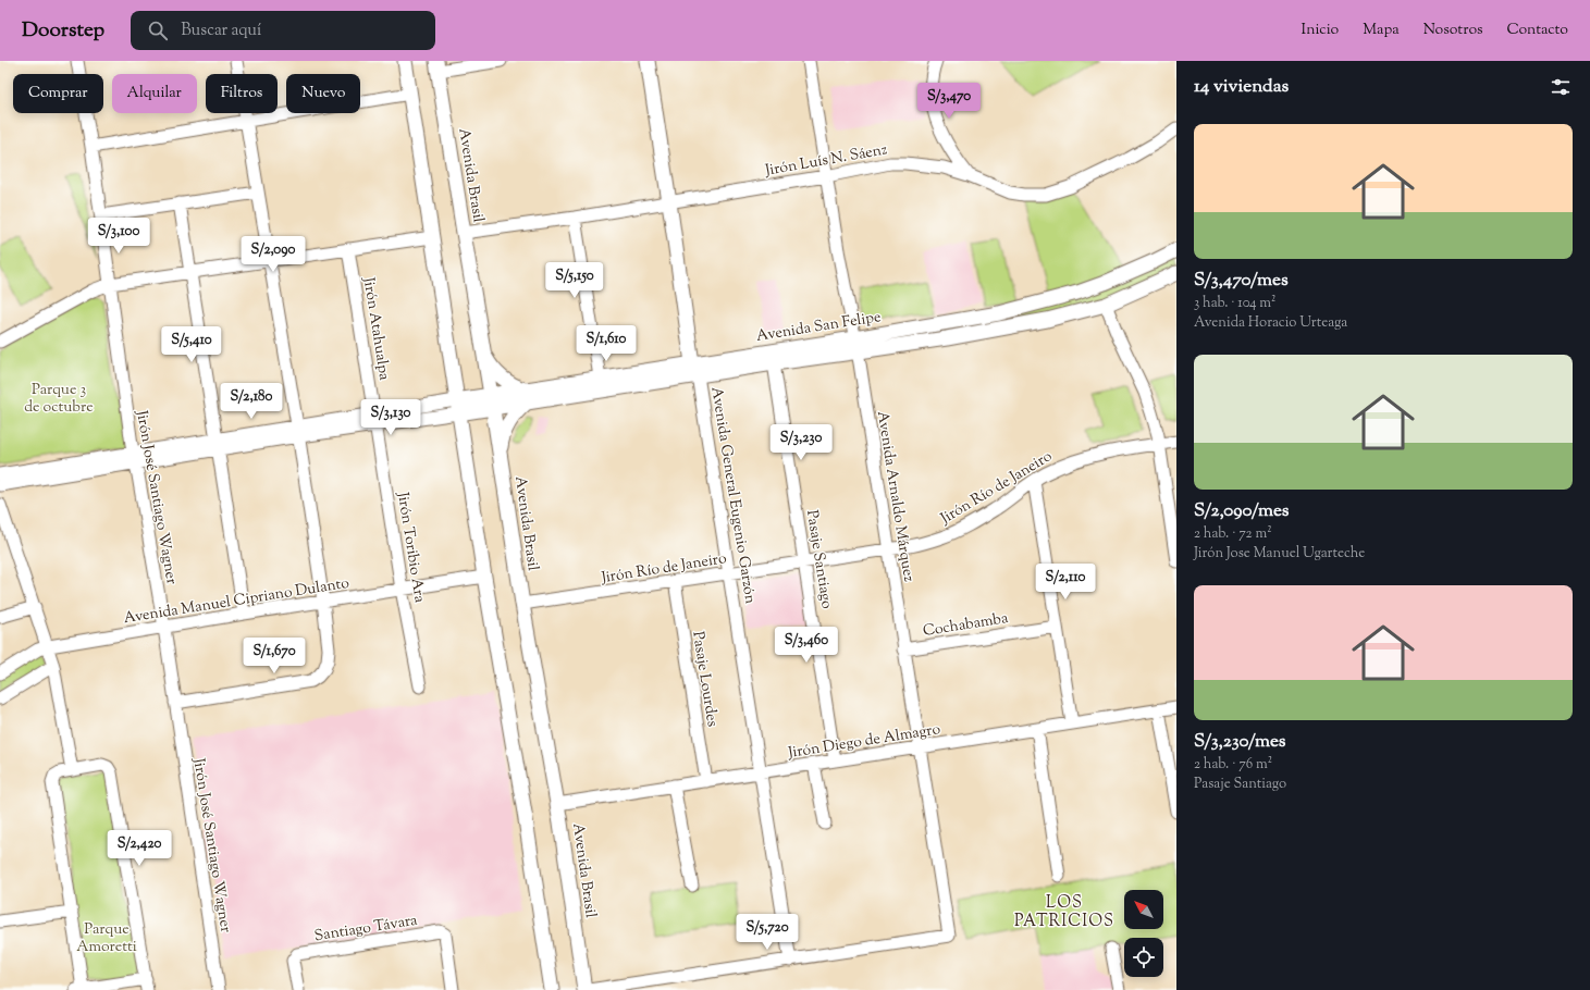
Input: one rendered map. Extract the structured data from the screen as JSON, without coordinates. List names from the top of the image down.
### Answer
{
  "streets": {
    "main road": ["Avenida Brasil", "Avenida San Felipe", "Avenida General Eugenio Garzón"],
    "street": [
      "Jirón Luís N. Sáenz",
      "Jirón Atahualpa",
      "Jirón Río de Janeiro",
      "Avenida Arnaldo Márquez",
      "Jirón José Santiago Wagner",
      "Jirón Toribio Ara",
      "Pasaje Santiago",
      "Avenida Manuel Cipriano Dulanto",
      "Cochabamba",
      "Pasaje Lourdes",
      "Jirón Diego de Almagro",
      "Santiago Távara"
    ]
  },
  "crossings": [
    ["Jirón Luís N. Sáenz", "Avenida Brasil"],
    ["Jirón Luís N. Sáenz", "Avenida General Eugenio Garzón"],
    ["Jirón Luís N. Sáenz", "Avenida Arnaldo Márquez"],
    ["Avenida Brasil", "Avenida San Felipe"],
    ["Avenida Brasil", "Jirón Río de Janeiro"],
    ["Avenida Brasil", "Jirón Diego de Almagro"],
    ["Avenida San Felipe", "Avenida General Eugenio Garzón"],
    ["Avenida San Felipe", "Avenida Arnaldo Márquez"],
    ["Avenida San Felipe", "Pasaje Santiago"],
    ["Jirón Atahualpa", "Jirón Toribio Ara"],
    ["Jirón Río de Janeiro", "Avenida General Eugenio Garzón"],
    ["Jirón Río de Janeiro", "Avenida Arnaldo Márquez"],
    ["Jirón Río de Janeiro", "Pasaje Santiago"],
    ["Jirón Río de Janeiro", "Pasaje Lourdes"],
    ["Avenida General Eugenio Garzón", "Avenida Arnaldo Márquez"],
    ["Avenida General Eugenio Garzón", "Jirón Diego de Almagro"],
    ["Avenida Arnaldo Márquez", "Cochabamba"],
    ["Avenida Arnaldo Márquez", "Jirón Diego de Almagro"],
    ["Jirón José Santiago Wagner", "Avenida Manuel Cipriano Dulanto"],
    ["Jirón Toribio Ara", "Avenida Manuel Cipriano Dulanto"],
    ["Pasaje Santiago", "Jirón Diego de Almagro"],
    ["Pasaje Lourdes", "Jirón Diego de Almagro"]
  ],
  "districts": ["LOS PATRICIOS"],
  "parks": ["Parque 3 de octubre", "Parque Amoretti"],
  "north": "top left",
  "page": {
    "header": "Doorstep",
    "search": "Buscar aquí",
    "nav": [
      "Inicio",
      "Mapa",
      "Nosotros",
      "Contacto"
    ],
    "heading": "14 viviendas",
    "chip": [
      "Comprar",
      "Alquilar",
      "Filtros",
      "Nuevo"
    ],
    "price": [
      "S/3,470",
      "S/3,100",
      "S/2,090",
      "S/5,150",
      "S/1,610",
      "S/5,410",
      "S/2,180",
      "S/3,130",
      "S/3,230",
      "S/2,110",
      "S/3,460",
      "S/1,670",
      "S/2,420",
      "S/5,720"
    ],
    "list": [
      {
        "name": "S/3,470/mes",
        "note": "3 hab. · 104 m² · Avenida Horacio Urteaga"
      },
      {
        "name": "S/2,090/mes",
        "note": "2 hab. · 72 m² · Jirón Jose Manuel Ugarteche"
      },
      {
        "name": "S/3,230/mes",
        "note": "2 hab. · 76 m² · Pasaje Santiago"
      }
    ]
  }
}
